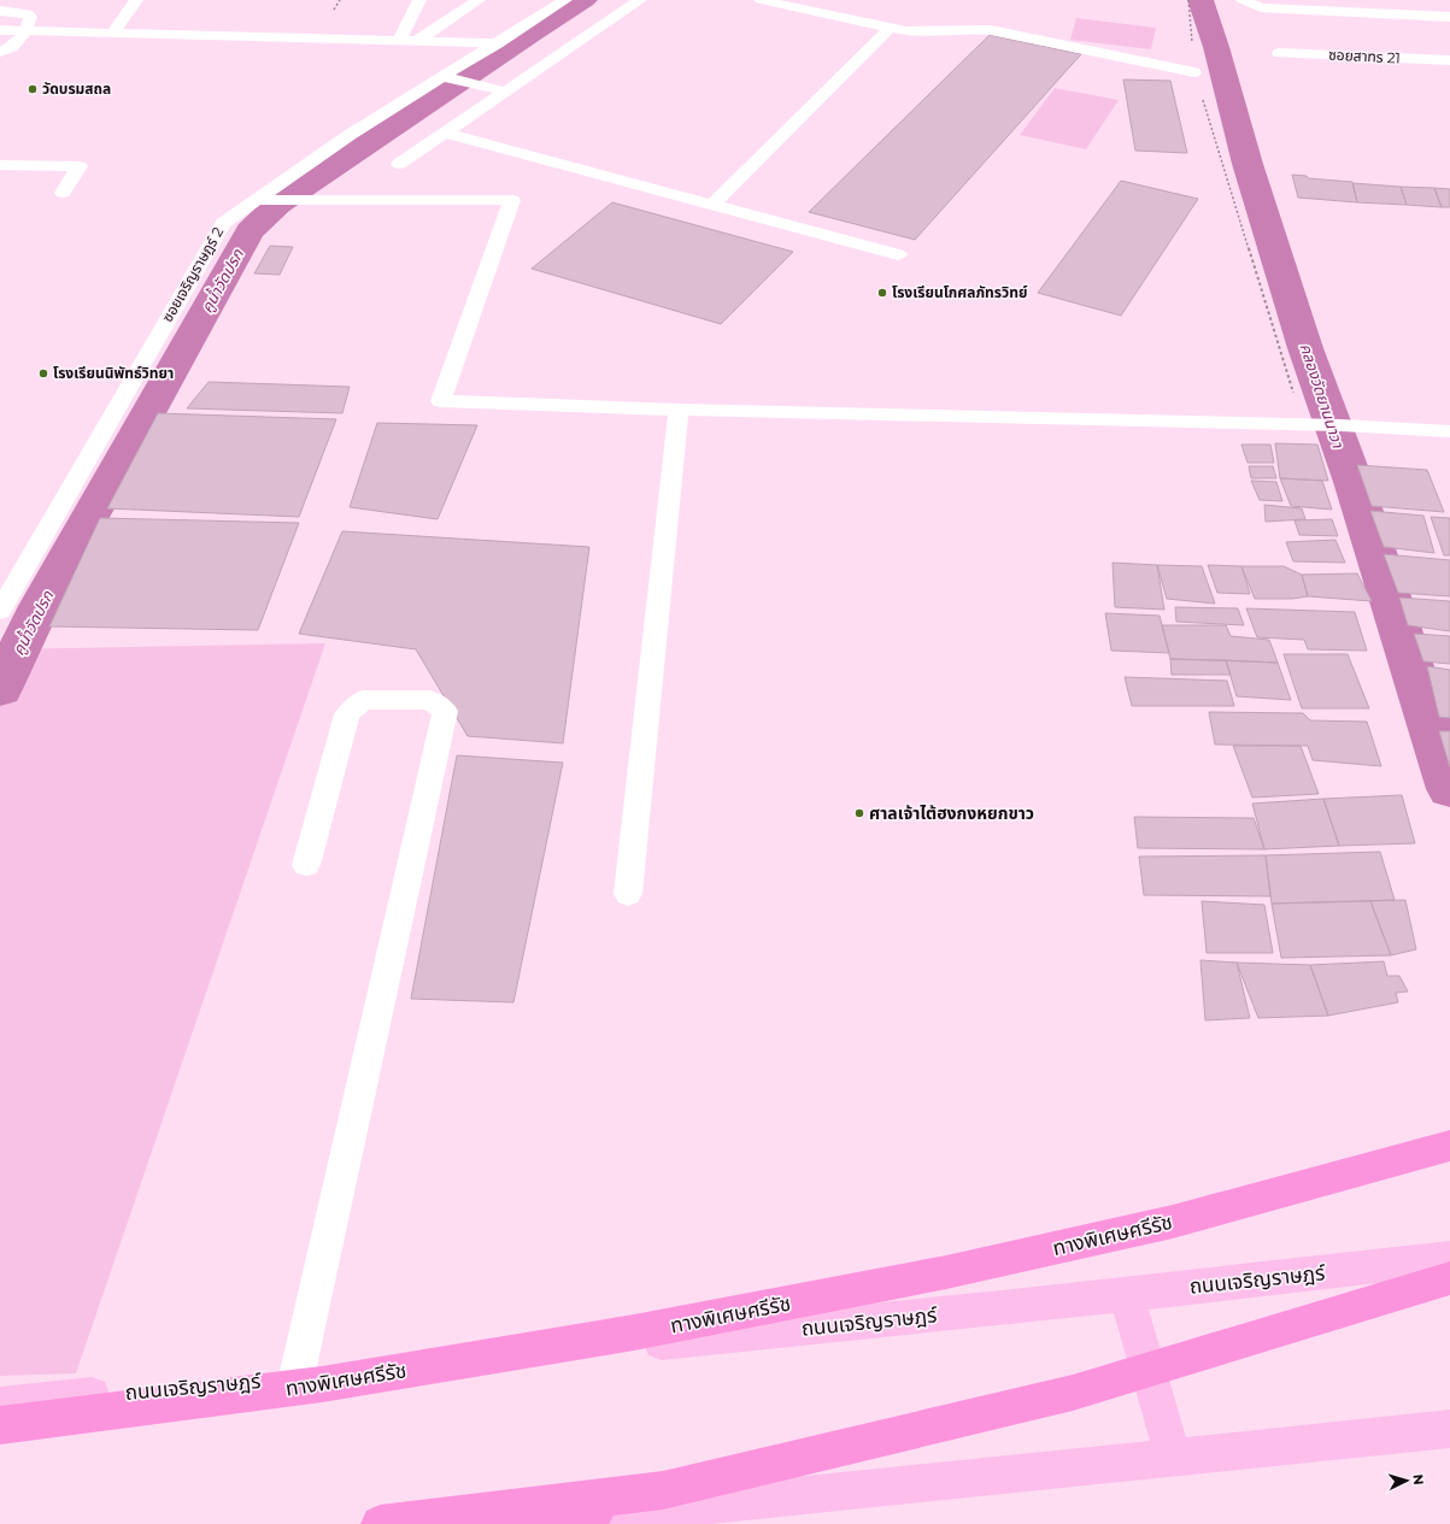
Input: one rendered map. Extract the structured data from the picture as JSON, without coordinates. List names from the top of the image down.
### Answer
{
  "streets": {
    "highway": ["ทางพิเศษศรีรัช"],
    "main road": ["ถนนเจริญราษฎร์"],
    "street": ["ซอยสาทร 21", "ซอยเจริญราษฎร์ 2"]
  },
  "crossings": [
    ["ทางพิเศษศรีรัช", "ถนนเจริญราษฎร์"]
  ],
  "water": ["คูน้ำวัดปรก", "คลองวัดยานนาวา"],
  "places": [
    "วัดบรมสถล",
    "โรงเรียนโกศลภัทรวิทย์",
    "โรงเรียนนิพัทธ์วิทยา",
    "ศาลเจ้าไต้ฮงกงหยกขาว"
  ],
  "north": "right"
}
